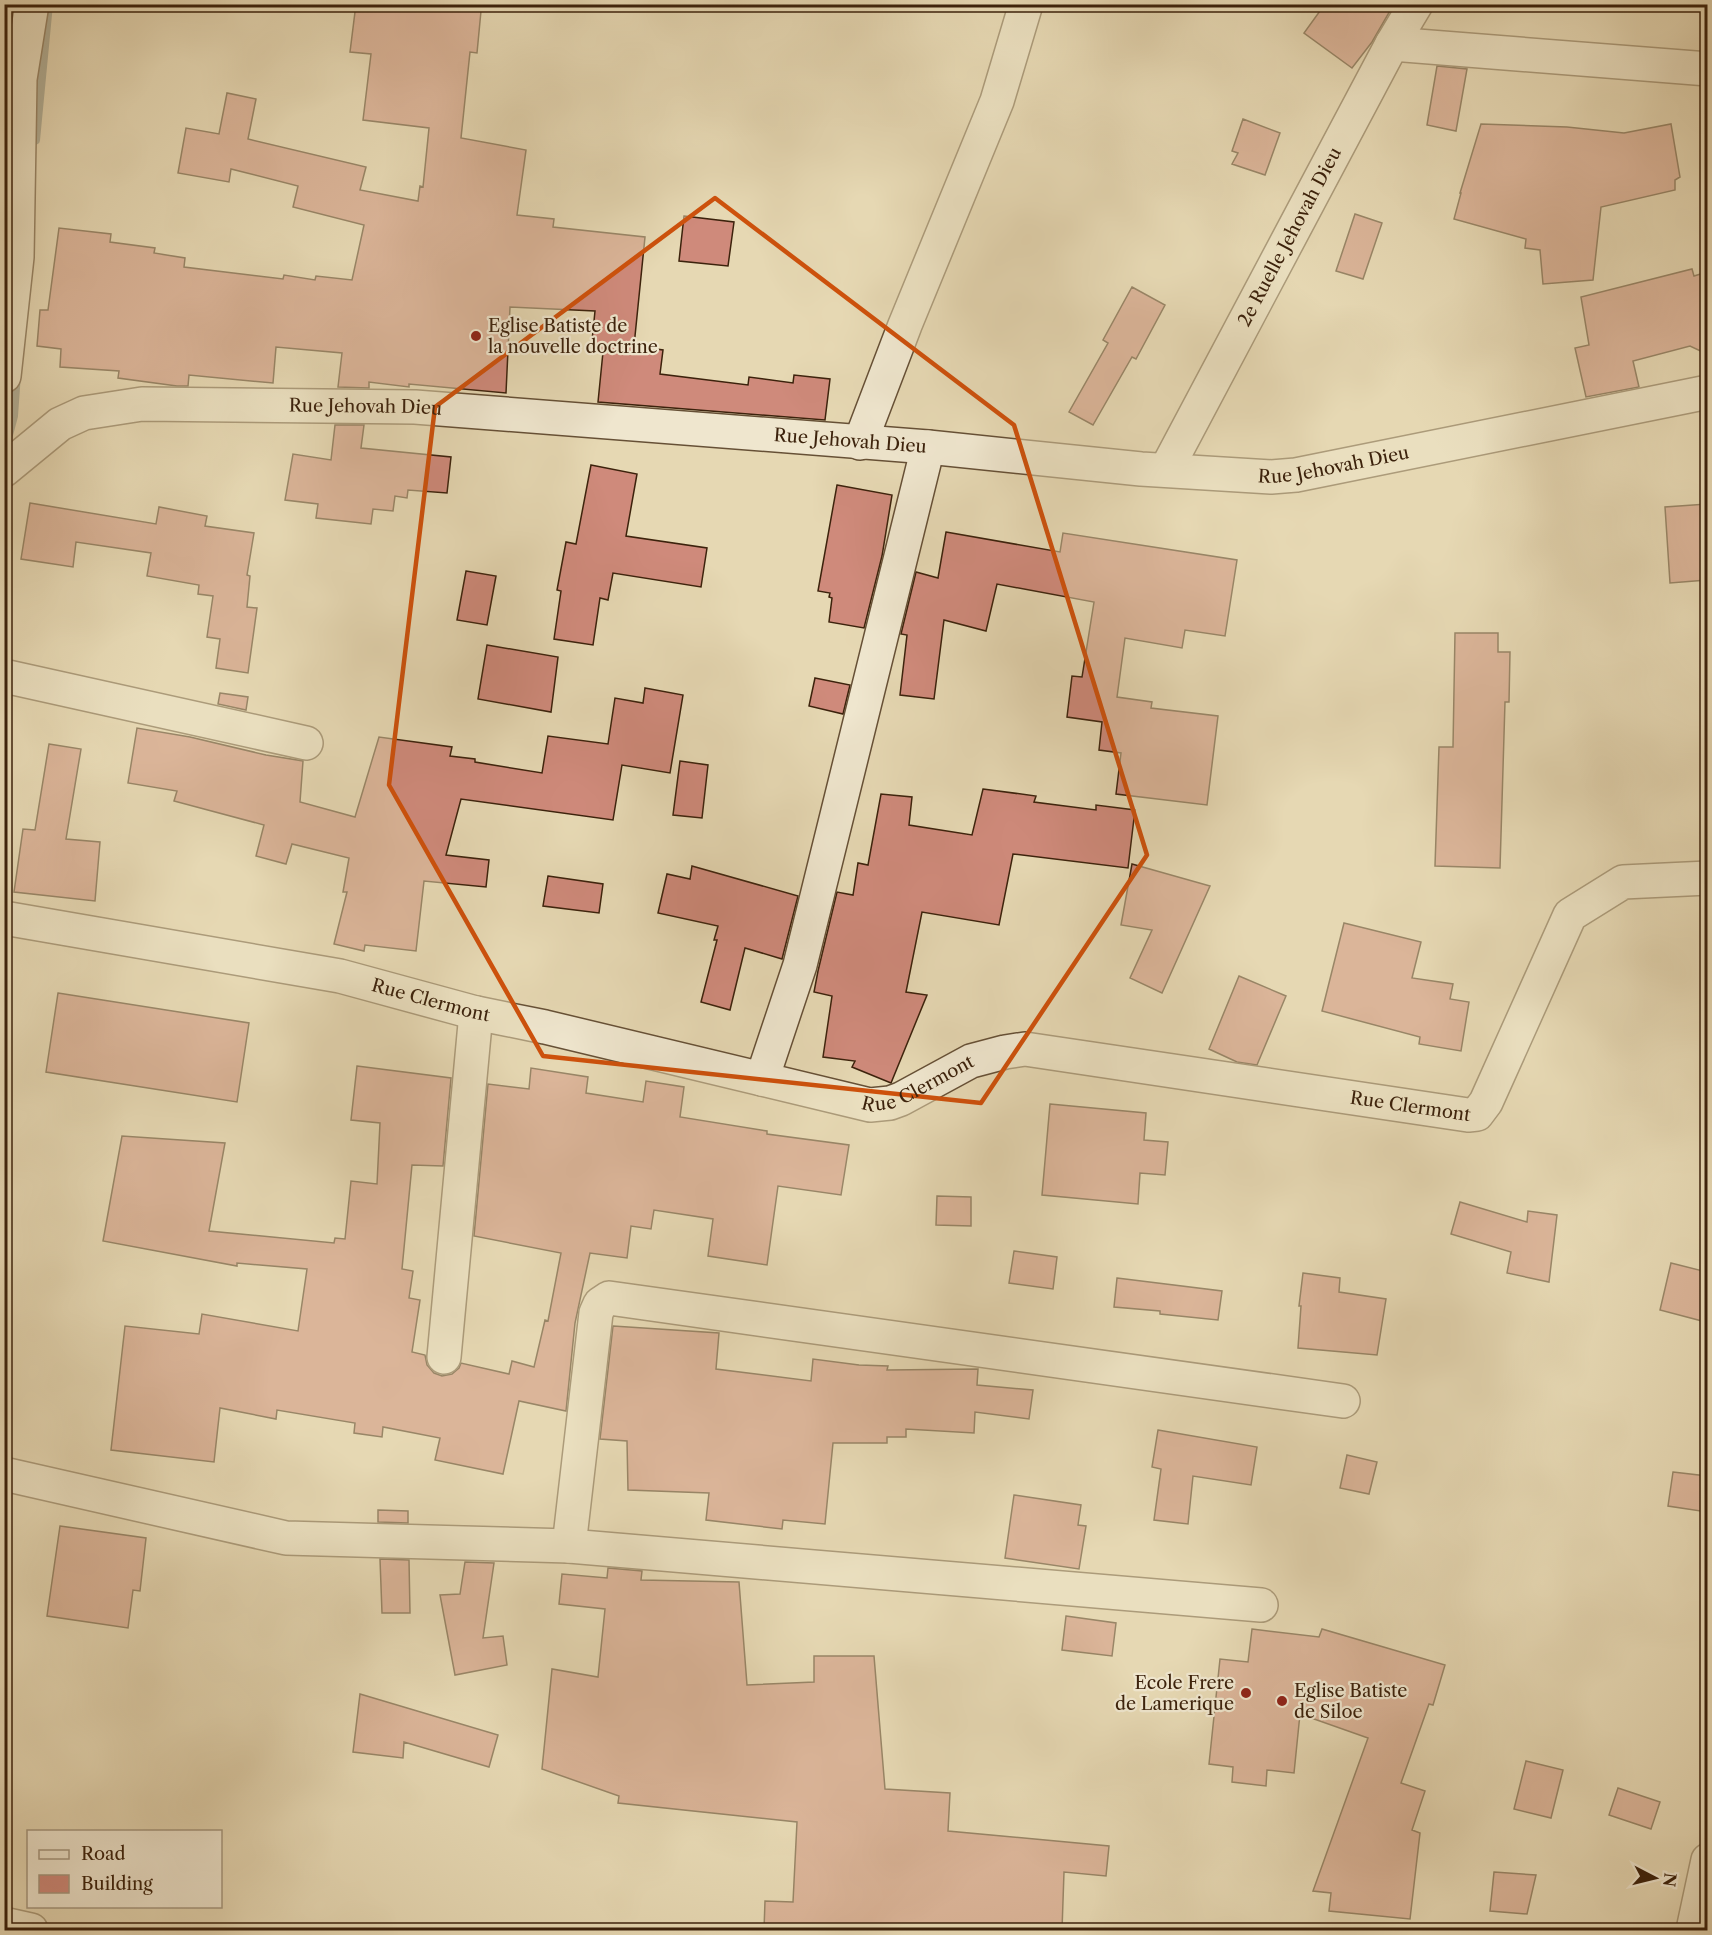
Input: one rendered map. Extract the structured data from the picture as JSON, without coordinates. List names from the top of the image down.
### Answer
{
  "streets": {
    "street": ["2e Ruelle Jehovah Dieu", "Rue Jehovah Dieu", "Rue Clermont"]
  },
  "crossings": [
    ["2e Ruelle Jehovah Dieu", "Rue Jehovah Dieu"]
  ],
  "places": ["Eglise Batiste de la nouvelle doctrine", "Ecole Frere de Lamerique", "Eglise Batiste de Siloe"],
  "legend": ["Road", "Building"],
  "north": "right"
}
